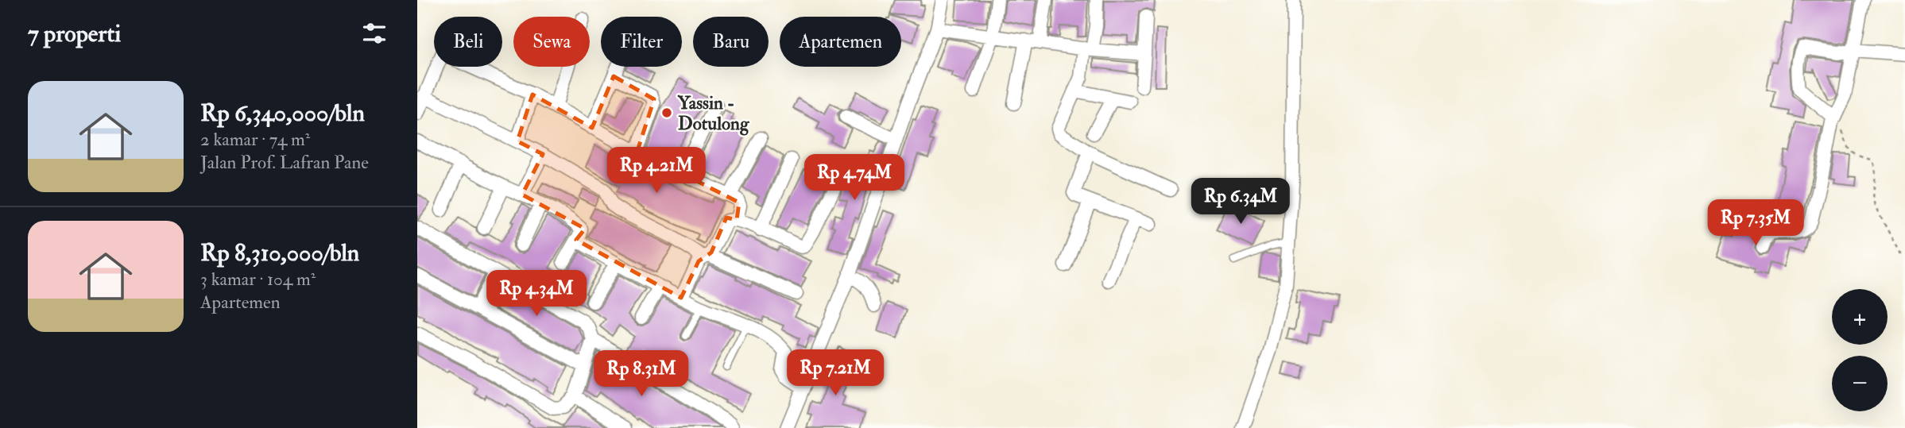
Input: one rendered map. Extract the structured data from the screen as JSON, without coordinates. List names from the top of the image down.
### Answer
{
  "places": ["Yassin - Dotulong"],
  "page": {
    "heading": "7 properti",
    "chip": [
      "Beli",
      "Sewa",
      "Filter",
      "Baru",
      "Apartemen"
    ],
    "list": [
      {
        "name": "Rp 6,340,000/bln",
        "note": "2 kamar · 74 m² · Jalan Prof. Lafran Pane"
      },
      {
        "name": "Rp 8,310,000/bln",
        "note": "3 kamar · 104 m² · Apartemen"
      }
    ],
    "price": [
      "Rp 4.21M",
      "Rp 4.74M",
      "Rp 6.34M",
      "Rp 7.35M",
      "Rp 4.34M",
      "Rp 7.21M",
      "Rp 8.31M"
    ],
    "map_buttons": ["+", "−"]
  }
}
